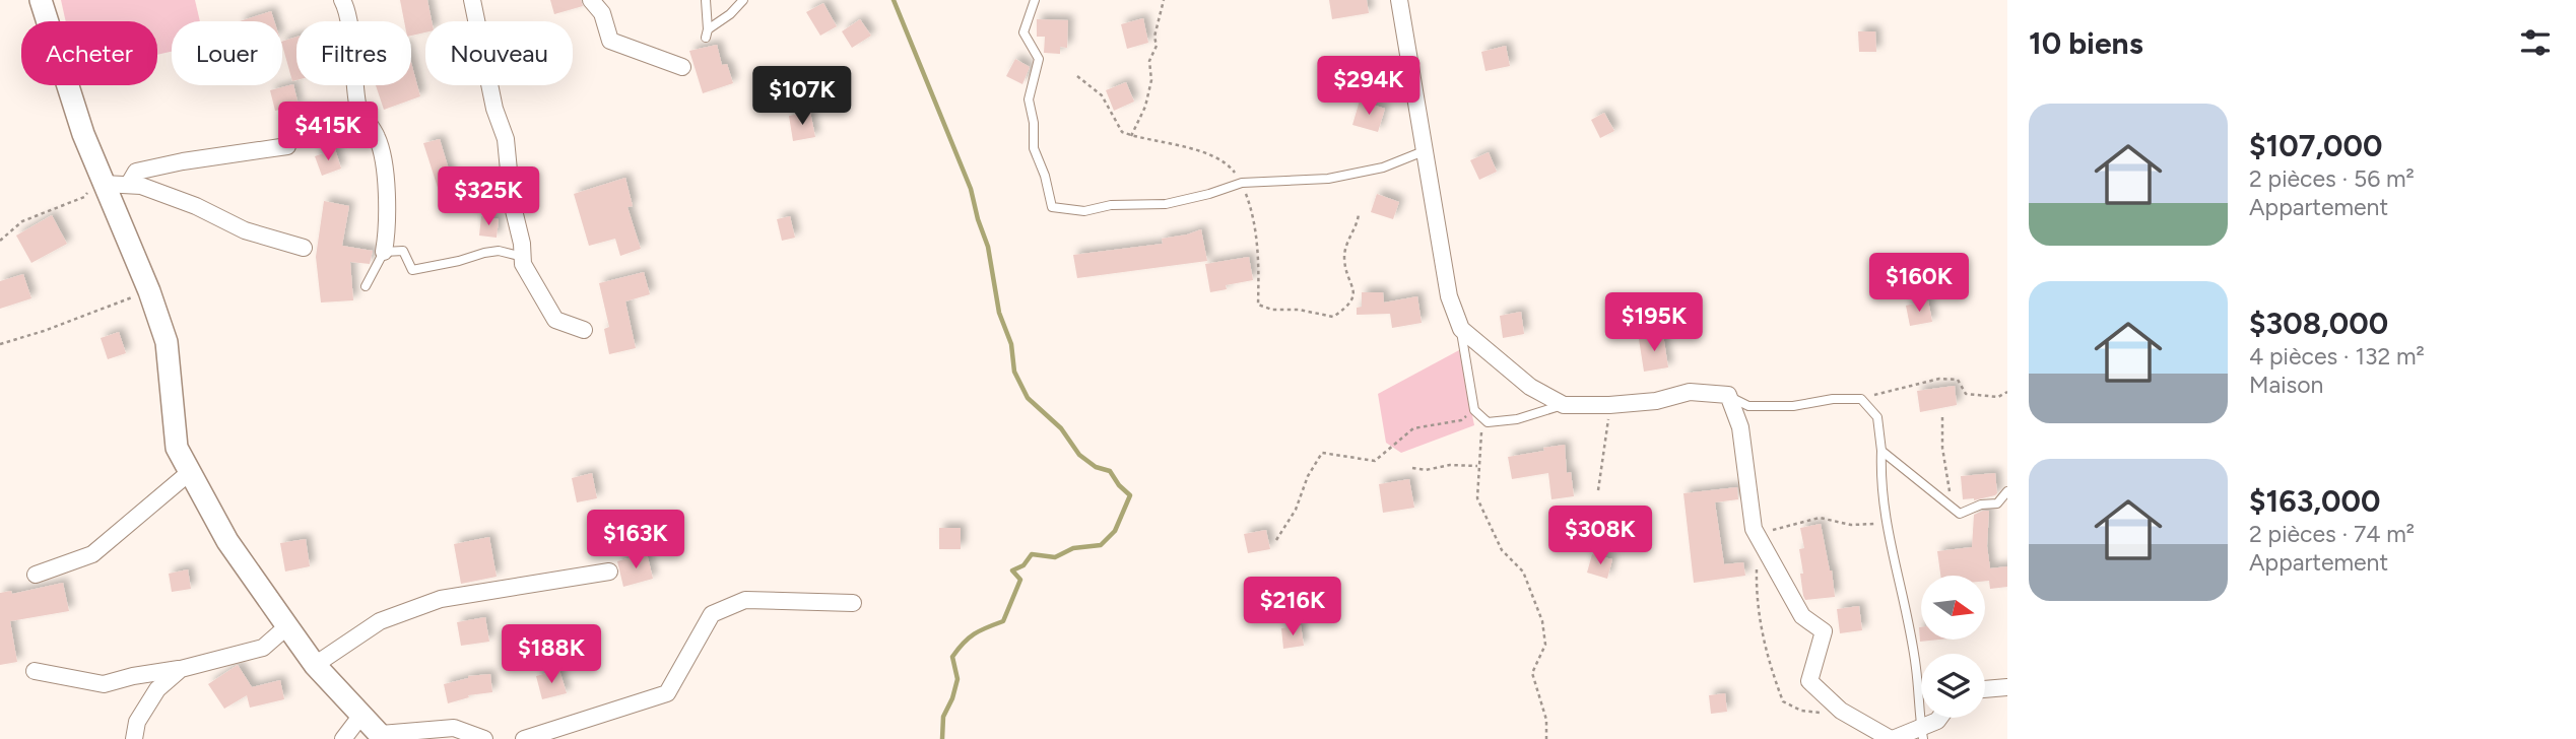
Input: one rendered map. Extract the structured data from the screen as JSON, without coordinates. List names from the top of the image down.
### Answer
{
  "north": "right",
  "page": {
    "heading": "10 biens",
    "chip": [
      "Acheter",
      "Louer",
      "Filtres",
      "Nouveau"
    ],
    "price": [
      "$294K",
      "$107K",
      "$415K",
      "$325K",
      "$160K",
      "$195K",
      "$308K",
      "$163K",
      "$216K",
      "$188K"
    ],
    "list": [
      {
        "name": "$107,000",
        "note": "2 pièces · 56 m² · Appartement"
      },
      {
        "name": "$308,000",
        "note": "4 pièces · 132 m² · Maison"
      },
      {
        "name": "$163,000",
        "note": "2 pièces · 74 m² · Appartement"
      }
    ]
  }
}
